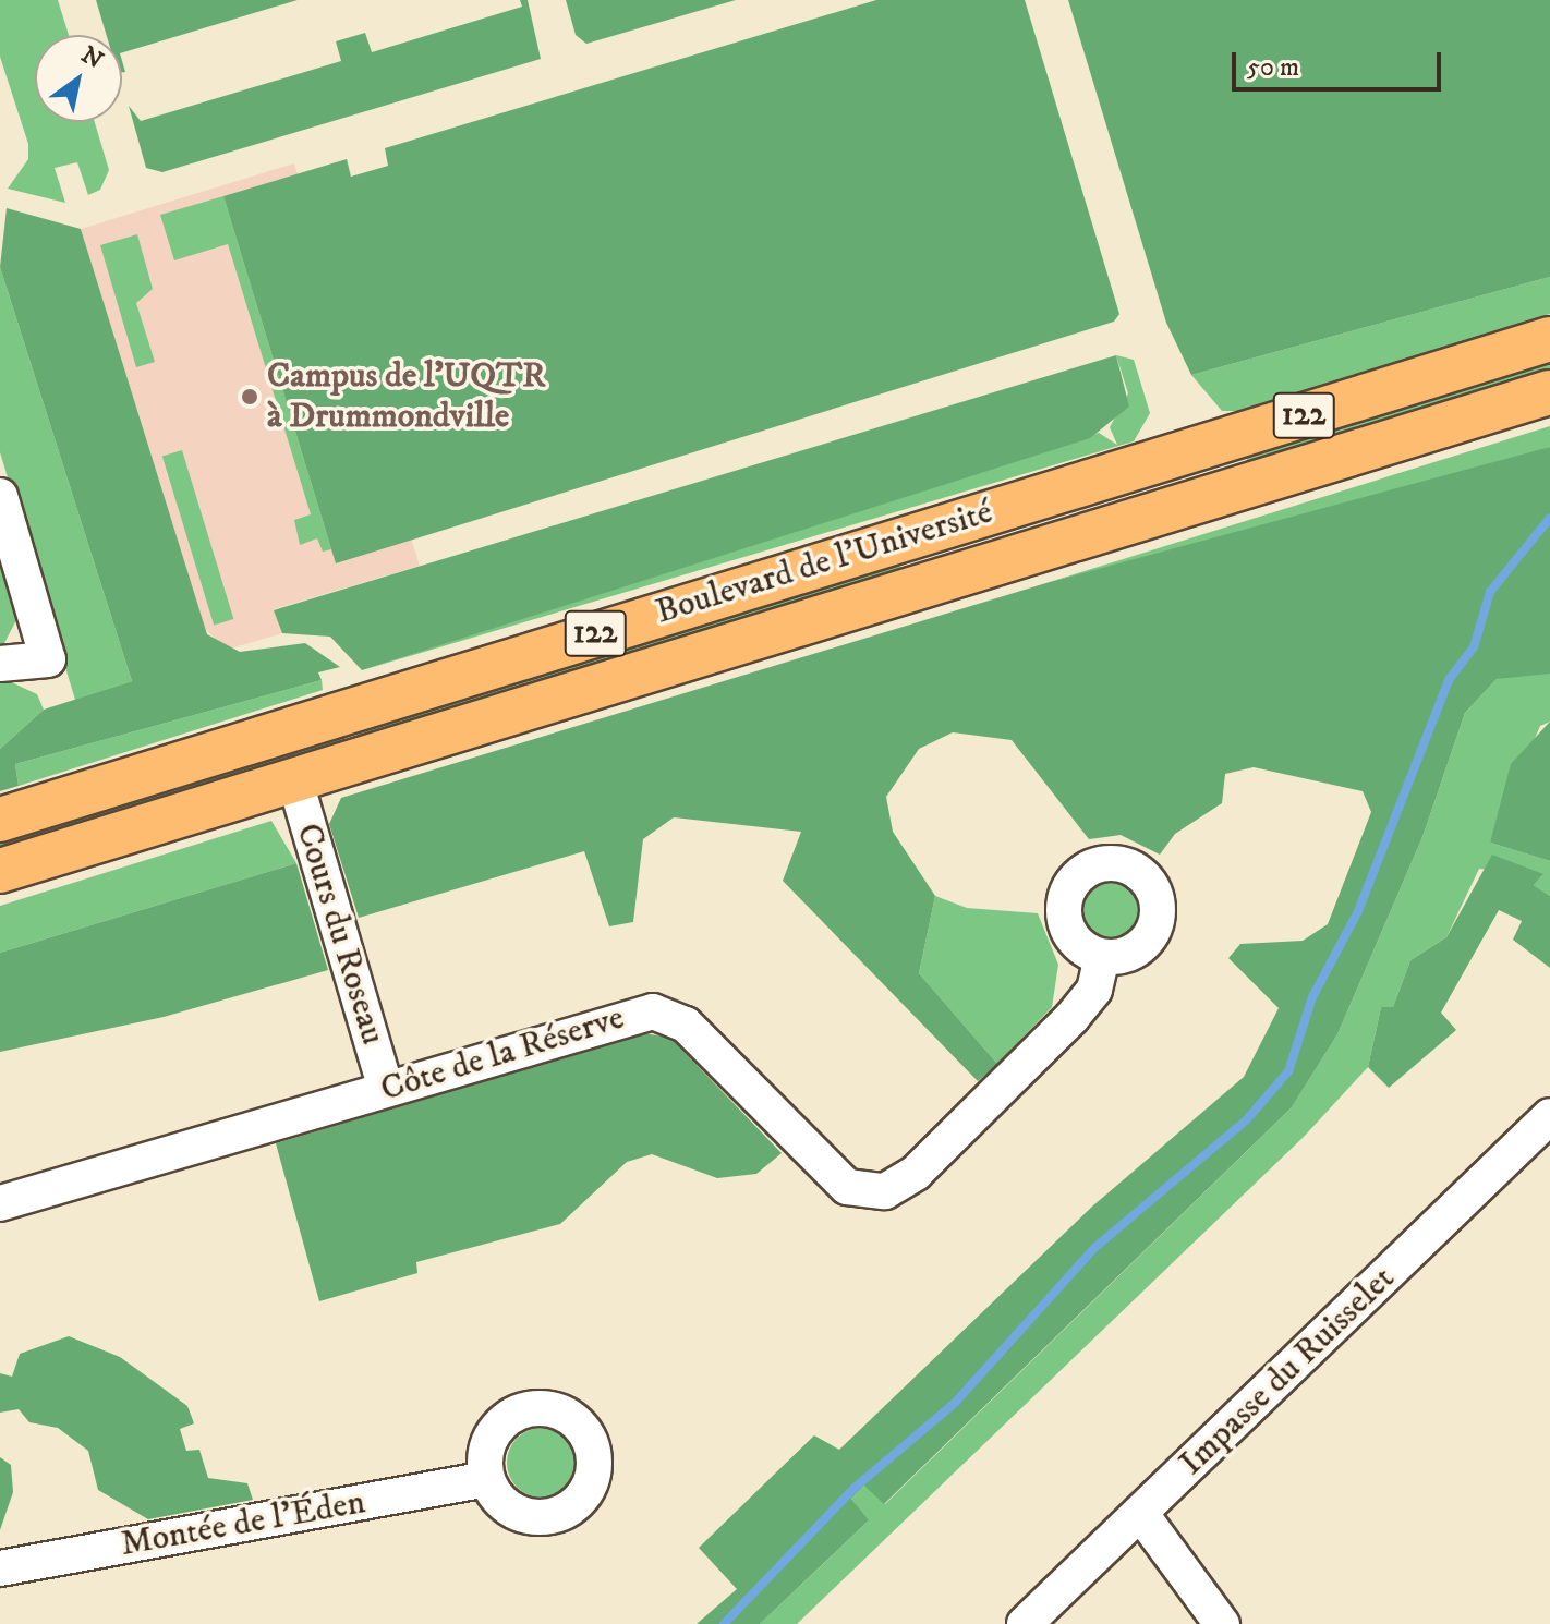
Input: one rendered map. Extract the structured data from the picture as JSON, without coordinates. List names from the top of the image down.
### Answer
{
  "streets": {
    "main road": ["122", "Boulevard de l'Université"],
    "street": [
      "Cours du Roseau",
      "Côte de la Réserve",
      "Impasse du Ruisselet",
      "Montée de l'Éden"
    ]
  },
  "crossings": [
    ["Boulevard de l'Université", "Cours du Roseau"],
    ["Cours du Roseau", "Côte de la Réserve"]
  ],
  "places": ["Campus de l'UQTR à Drummondville"],
  "scale_bar": "50 m",
  "north": "top right"
}
